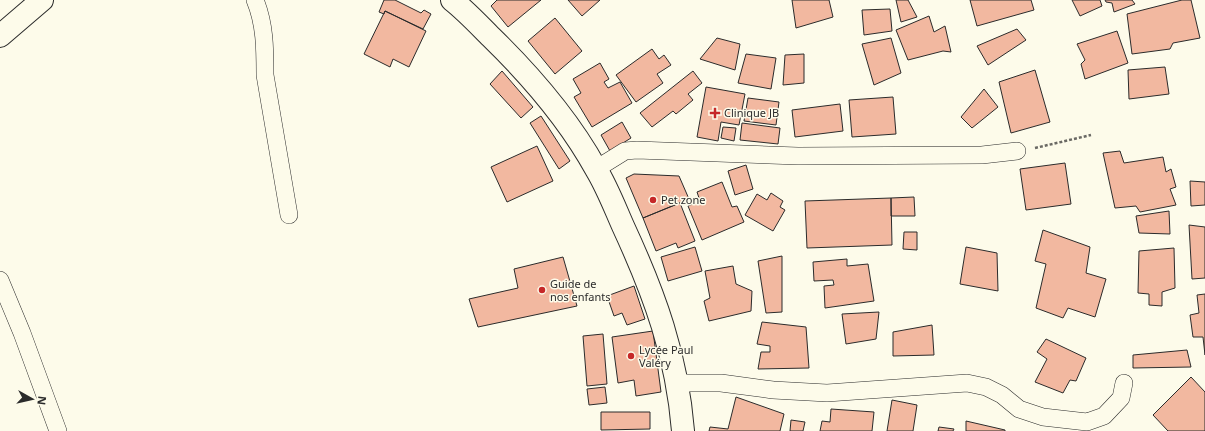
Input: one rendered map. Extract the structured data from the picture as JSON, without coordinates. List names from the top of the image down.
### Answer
{
  "places": {
    "health": ["Clinique JB"],
    "other": ["Pet zone", "Guide de nos enfants", "Lycée Paul Valéry"]
  },
  "north": "right"
}
